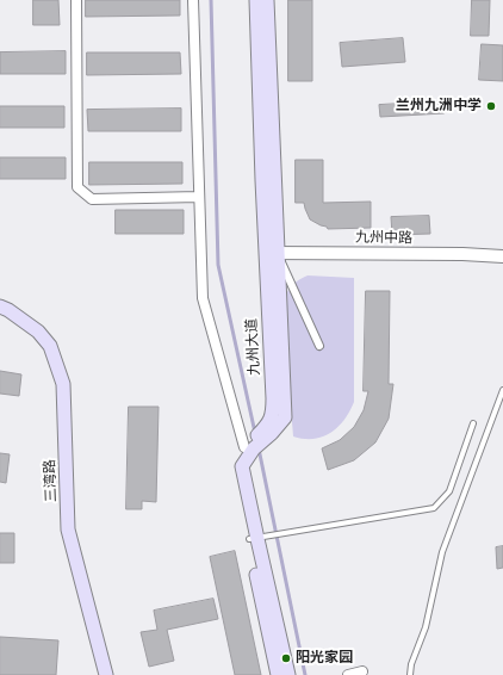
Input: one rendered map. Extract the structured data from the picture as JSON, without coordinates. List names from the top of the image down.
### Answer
{
  "streets": {
    "main road": ["九州大道", "三湾路"],
    "street": ["九州中路"]
  },
  "crossings": [
    ["九州中路", "九州大道"]
  ],
  "places": ["兰州九洲中学", "阳光家园"]
}
